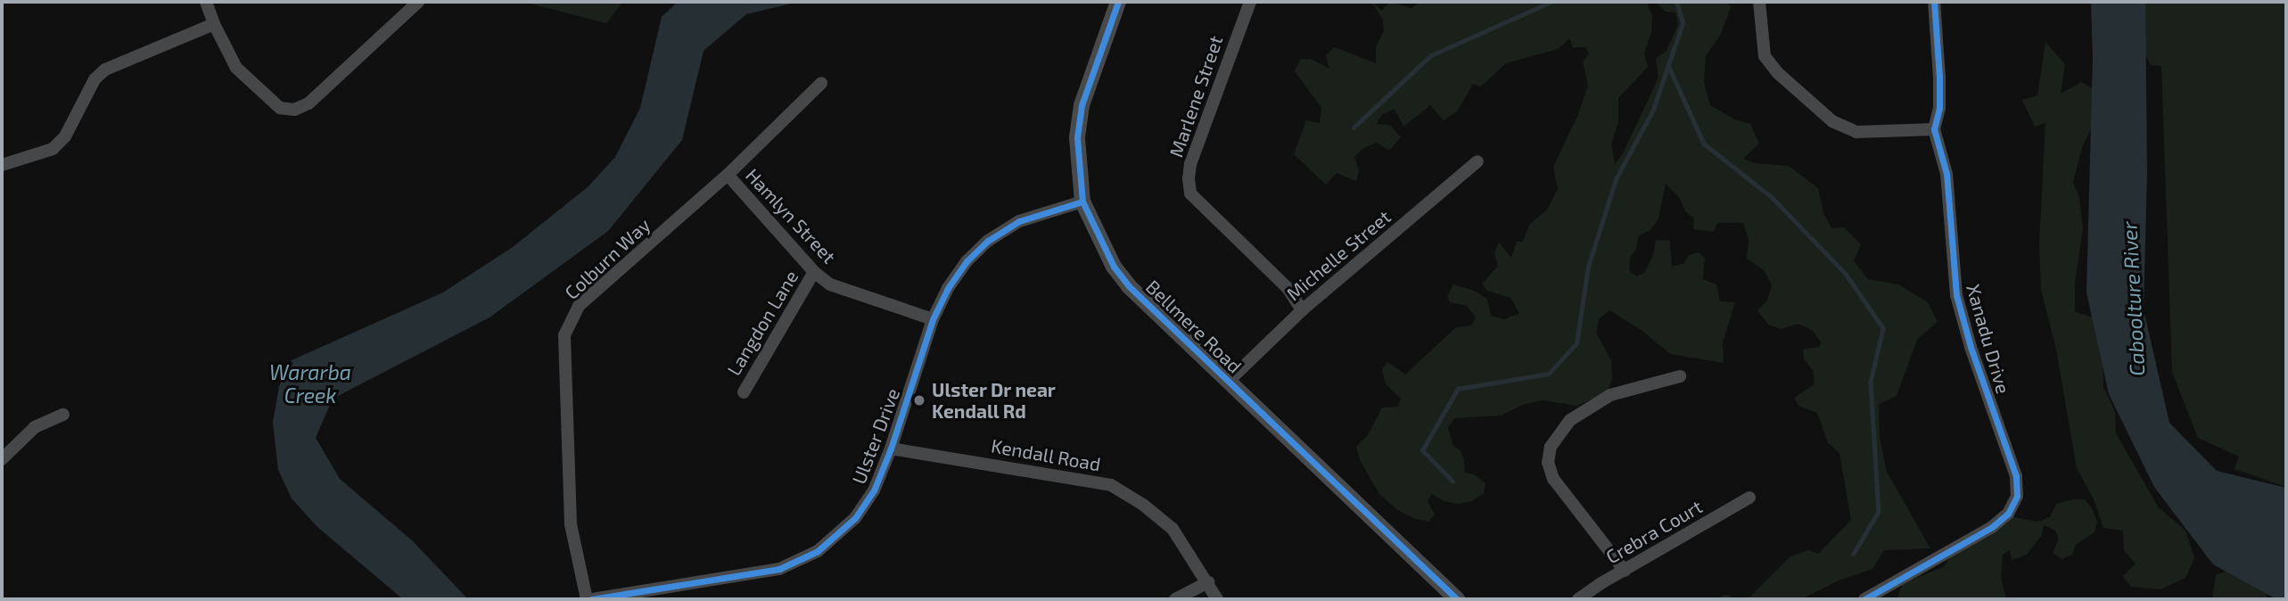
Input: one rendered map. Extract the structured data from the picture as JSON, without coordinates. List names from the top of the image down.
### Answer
{
  "streets": {
    "main road": ["Bellmere Road"],
    "street": [
      "Marlene Street",
      "Hamlyn Street",
      "Michelle Street",
      "Colburn Way",
      "Langdon Lane",
      "Xanadu Drive",
      "Ulster Drive",
      "Kendall Road",
      "Crebra Court"
    ]
  },
  "crossings": [
    ["Marlene Street", "Michelle Street"],
    ["Hamlyn Street", "Colburn Way"],
    ["Hamlyn Street", "Langdon Lane"],
    ["Hamlyn Street", "Ulster Drive"],
    ["Michelle Street", "Bellmere Road"],
    ["Bellmere Road", "Ulster Drive"],
    ["Ulster Drive", "Kendall Road"]
  ],
  "water": ["Caboolture River", "Wararba Creek"],
  "places": ["Ulster Dr near Kendall Rd"]
}
